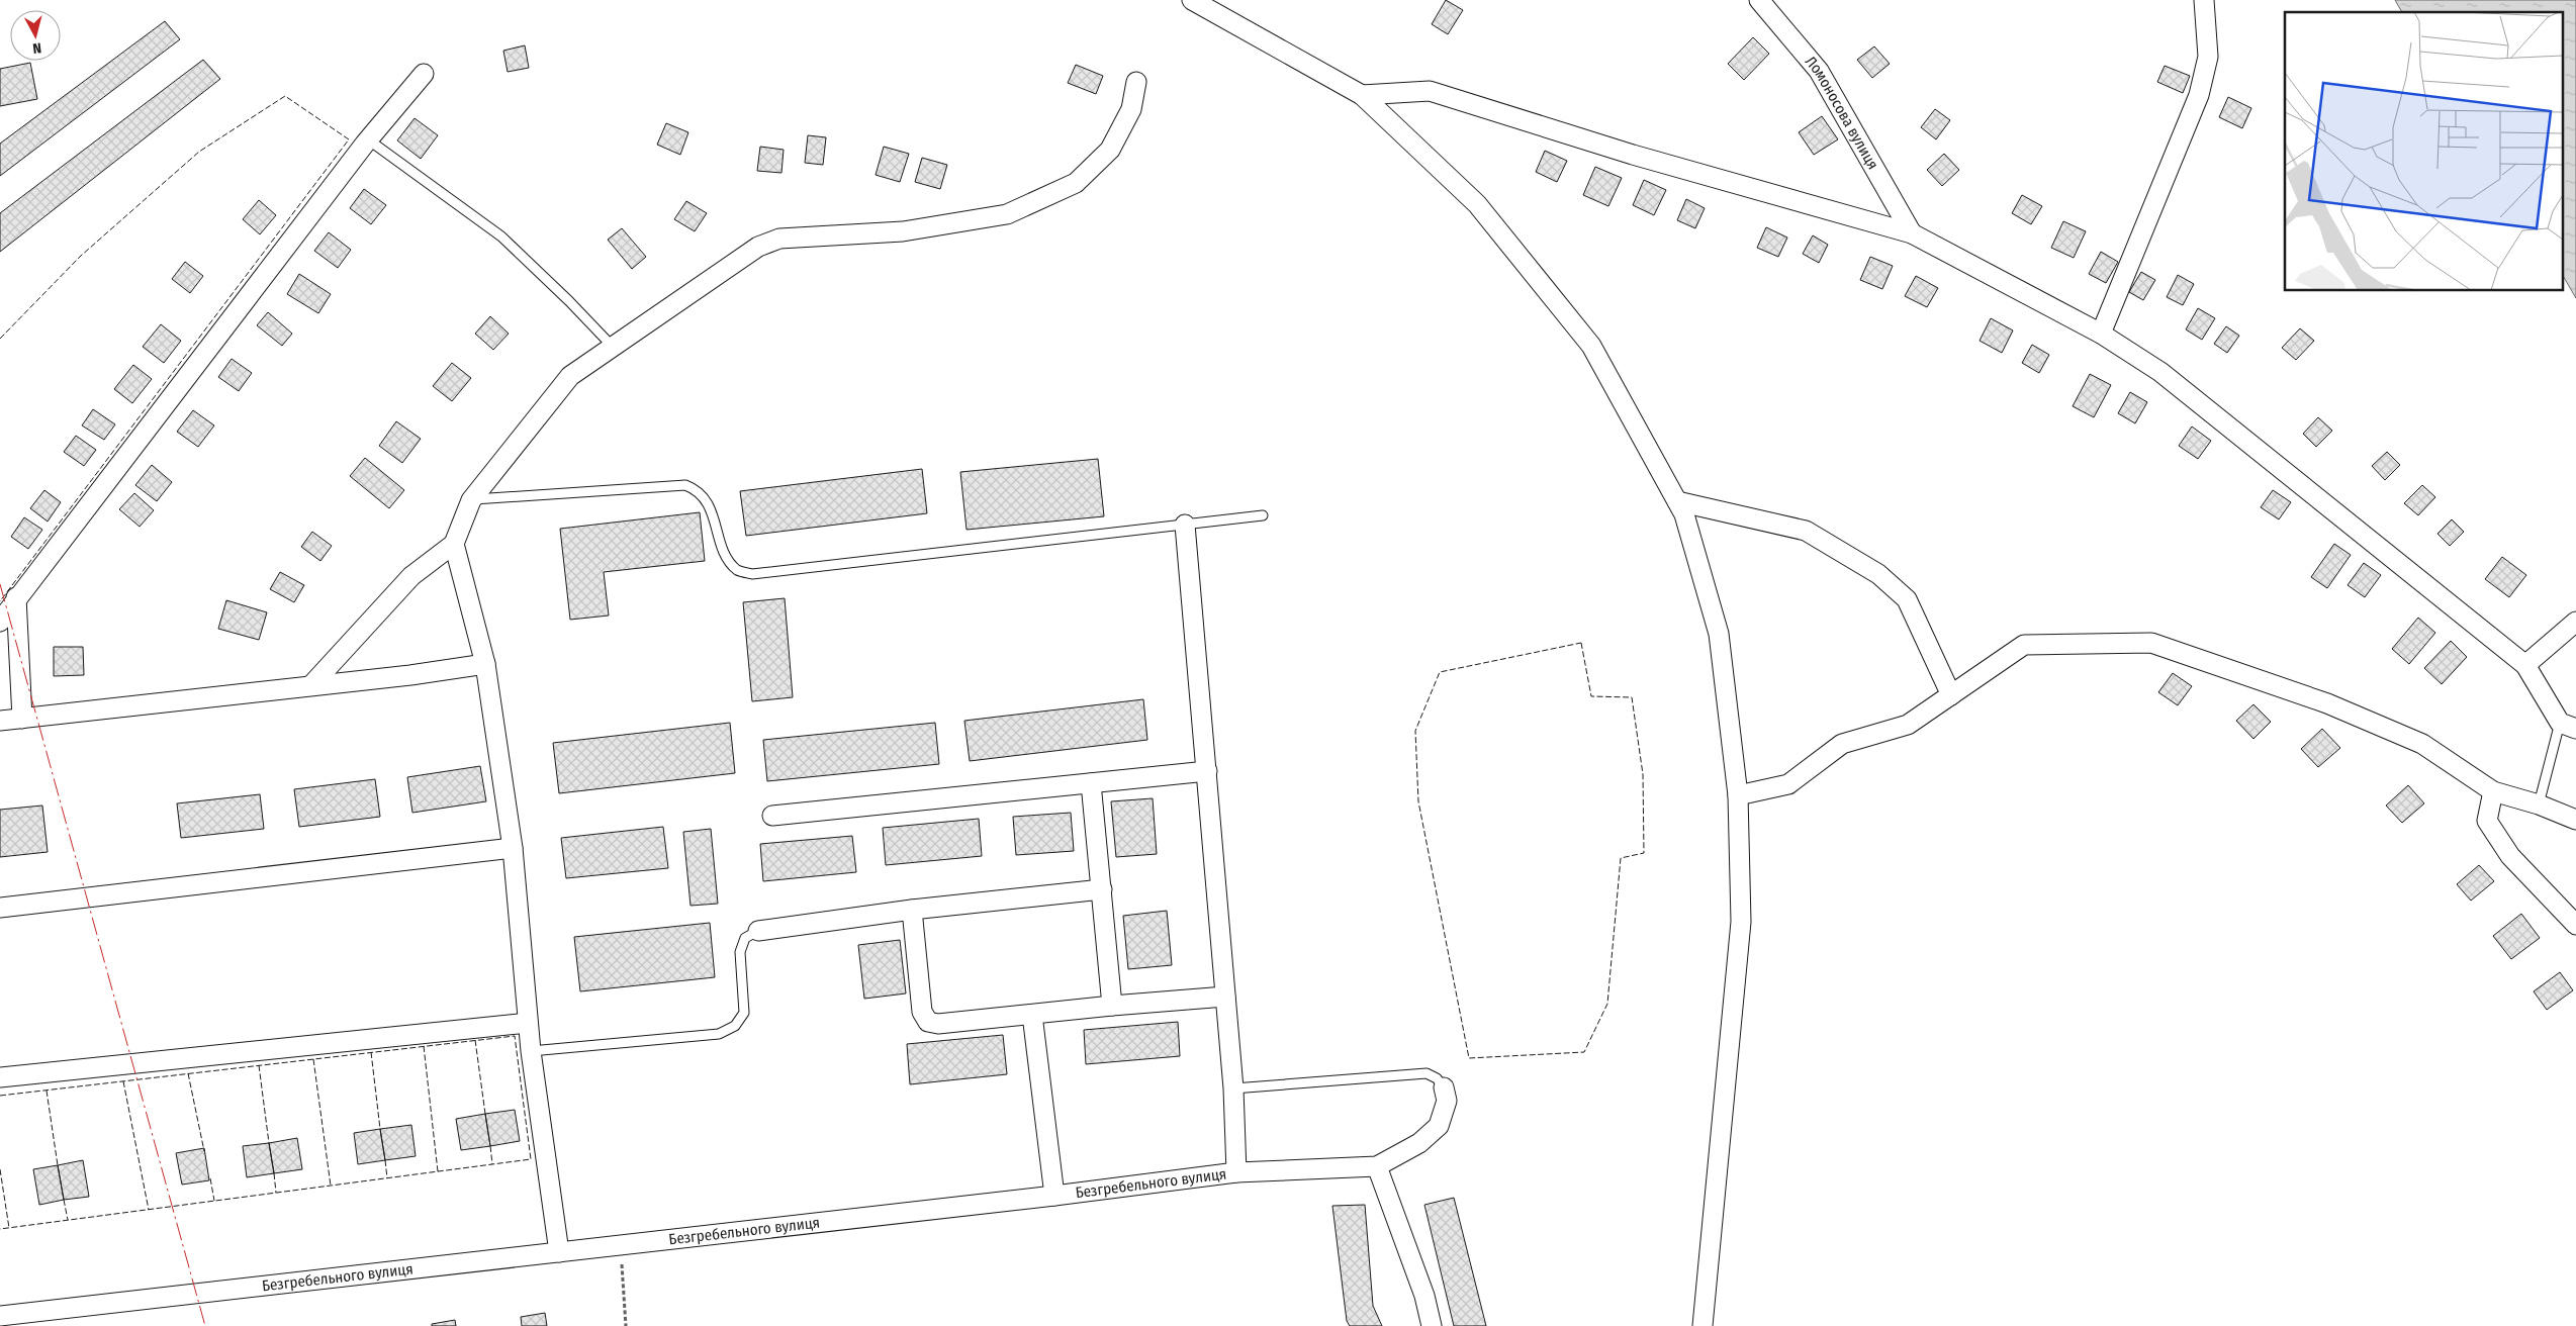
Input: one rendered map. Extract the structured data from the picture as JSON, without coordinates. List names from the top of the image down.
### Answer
{
  "streets": {
    "street": ["Ломоносова вулиця", "Безгребельного вулиця"]
  },
  "north": "bottom"
}
